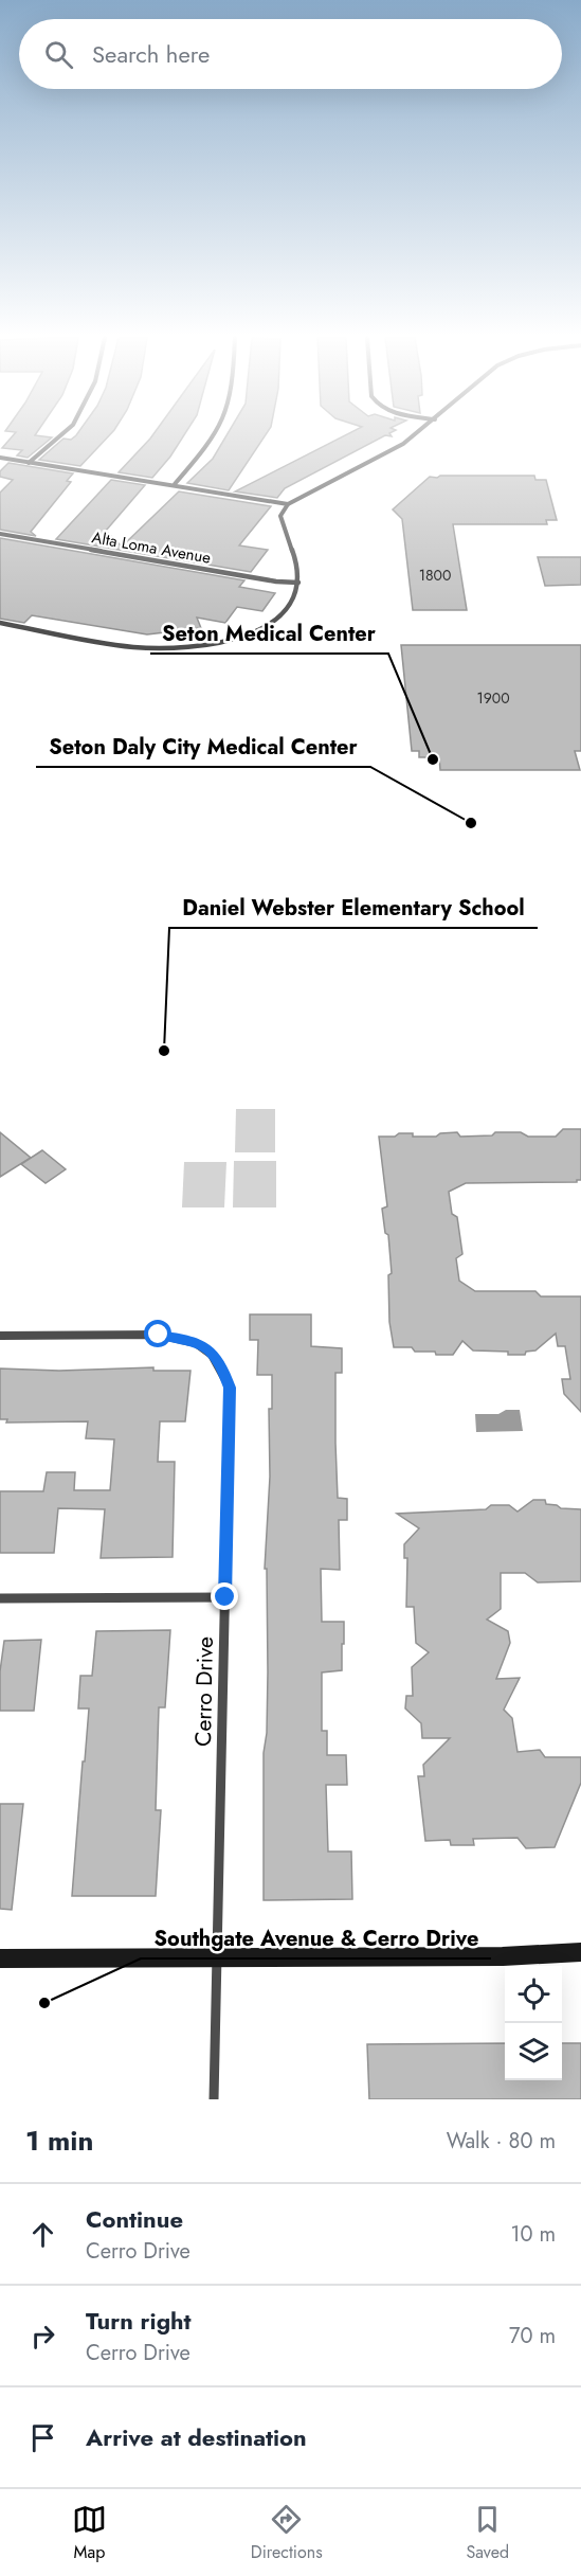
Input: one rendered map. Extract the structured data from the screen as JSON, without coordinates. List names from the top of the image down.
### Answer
{
  "streets": {
    "street": ["Alta Loma Avenue", "Cerro Drive"]
  },
  "places": [
    "Seton Medical Center",
    "Seton Daly City Medical Center",
    "Daniel Webster Elementary School",
    "Southgate Avenue & Cerro Drive"
  ],
  "house_numbers": ["1800", "1900"],
  "page": {
    "search": "Search here",
    "heading": ["1 min", "Walk · 80 m"],
    "list": [
      ["Continue", "Cerro Drive", "10 m"],
      ["Turn right", "Cerro Drive", "70 m"],
      "Arrive at destination"
    ],
    "nav": ["Map", "Directions", "Saved"]
  }
}
